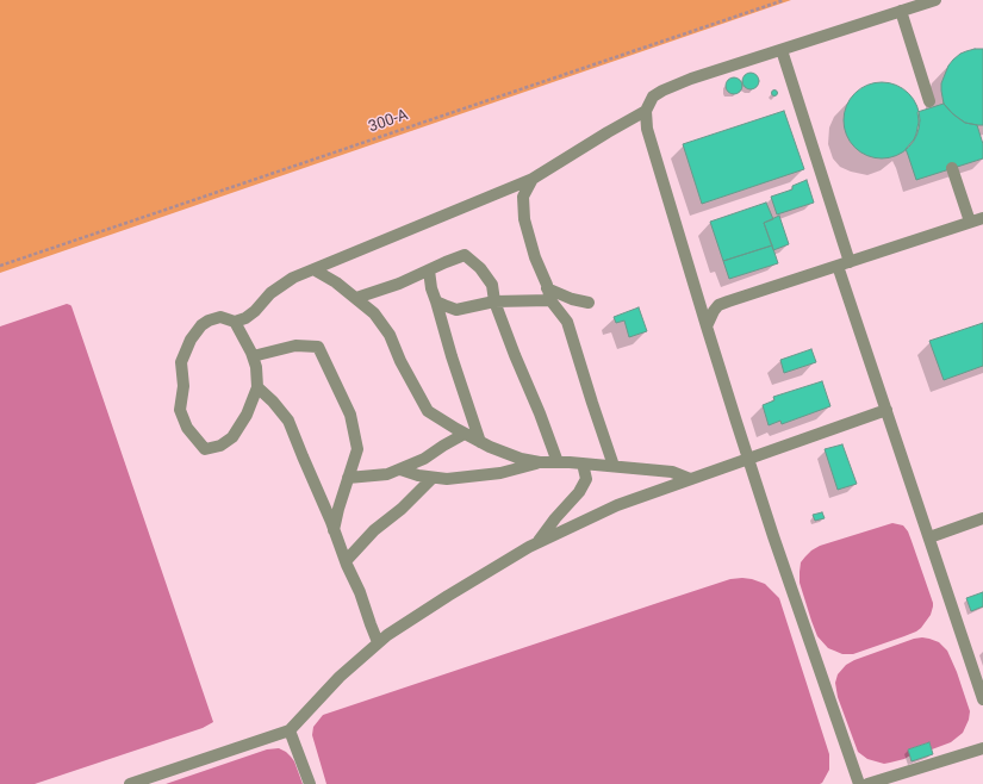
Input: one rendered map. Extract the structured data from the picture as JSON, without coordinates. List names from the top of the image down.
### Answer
{
  "streets": {
    "path": ["300-A"]
  }
}
